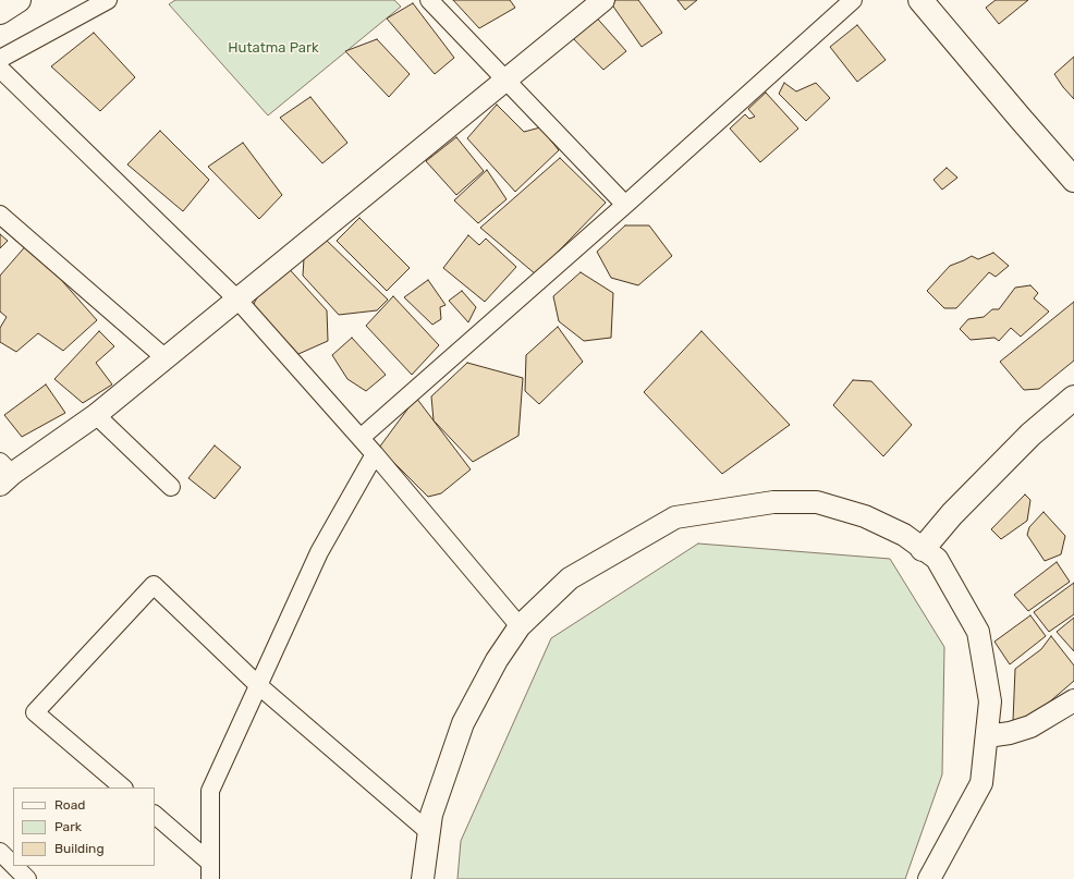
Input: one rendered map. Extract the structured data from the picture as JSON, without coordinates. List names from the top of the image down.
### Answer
{
  "parks": ["Hutatma Park"],
  "legend": ["Road", "Park", "Building"]
}
